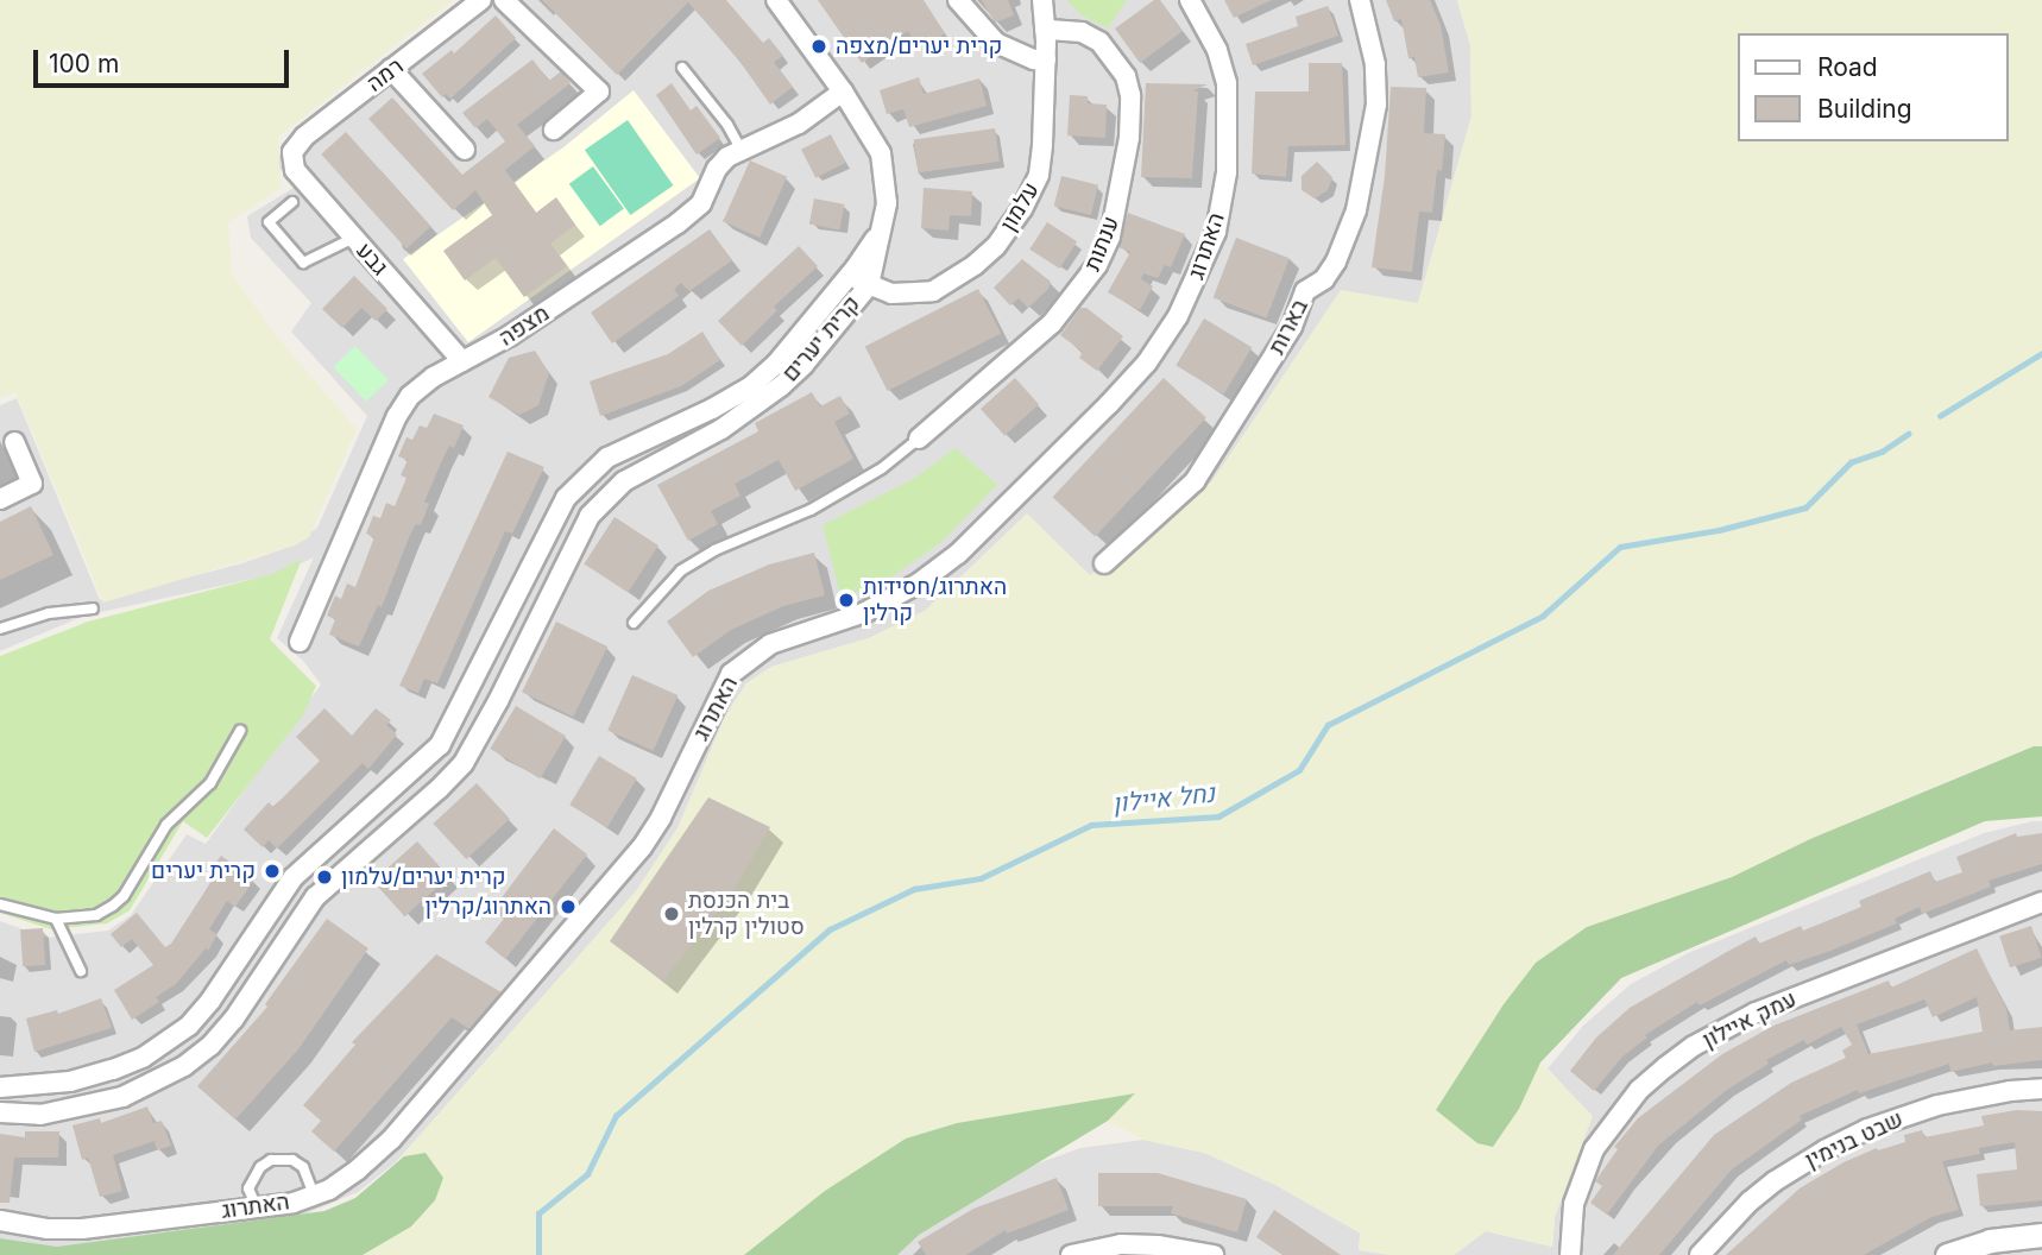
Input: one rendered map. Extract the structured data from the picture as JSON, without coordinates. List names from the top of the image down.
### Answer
{
  "streets": {
    "street": [
      "רמה",
      "עלמון",
      "ענתות",
      "האתרוג",
      "גבע",
      "מצפה",
      "בארות",
      "קרית יערים",
      "עמק איילון",
      "שבט בנימין"
    ]
  },
  "crossings": [
    ["רמה", "גבע"],
    ["עלמון", "ענתות"],
    ["עלמון", "קרית יערים"],
    ["גבע", "מצפה"],
    ["מצפה", "קרית יערים"]
  ],
  "water": ["נחל איילון"],
  "places": [
    "קרית יערים/מצפה",
    "האתרוג/חסידות קרלין",
    "קרית יערים",
    "קרית יערים/עלמון",
    "האתרוג/קרלין",
    "בית הכנסת סטולין קרלין"
  ],
  "legend": ["Road", "Building"],
  "scale_bar": "100 m"
}
